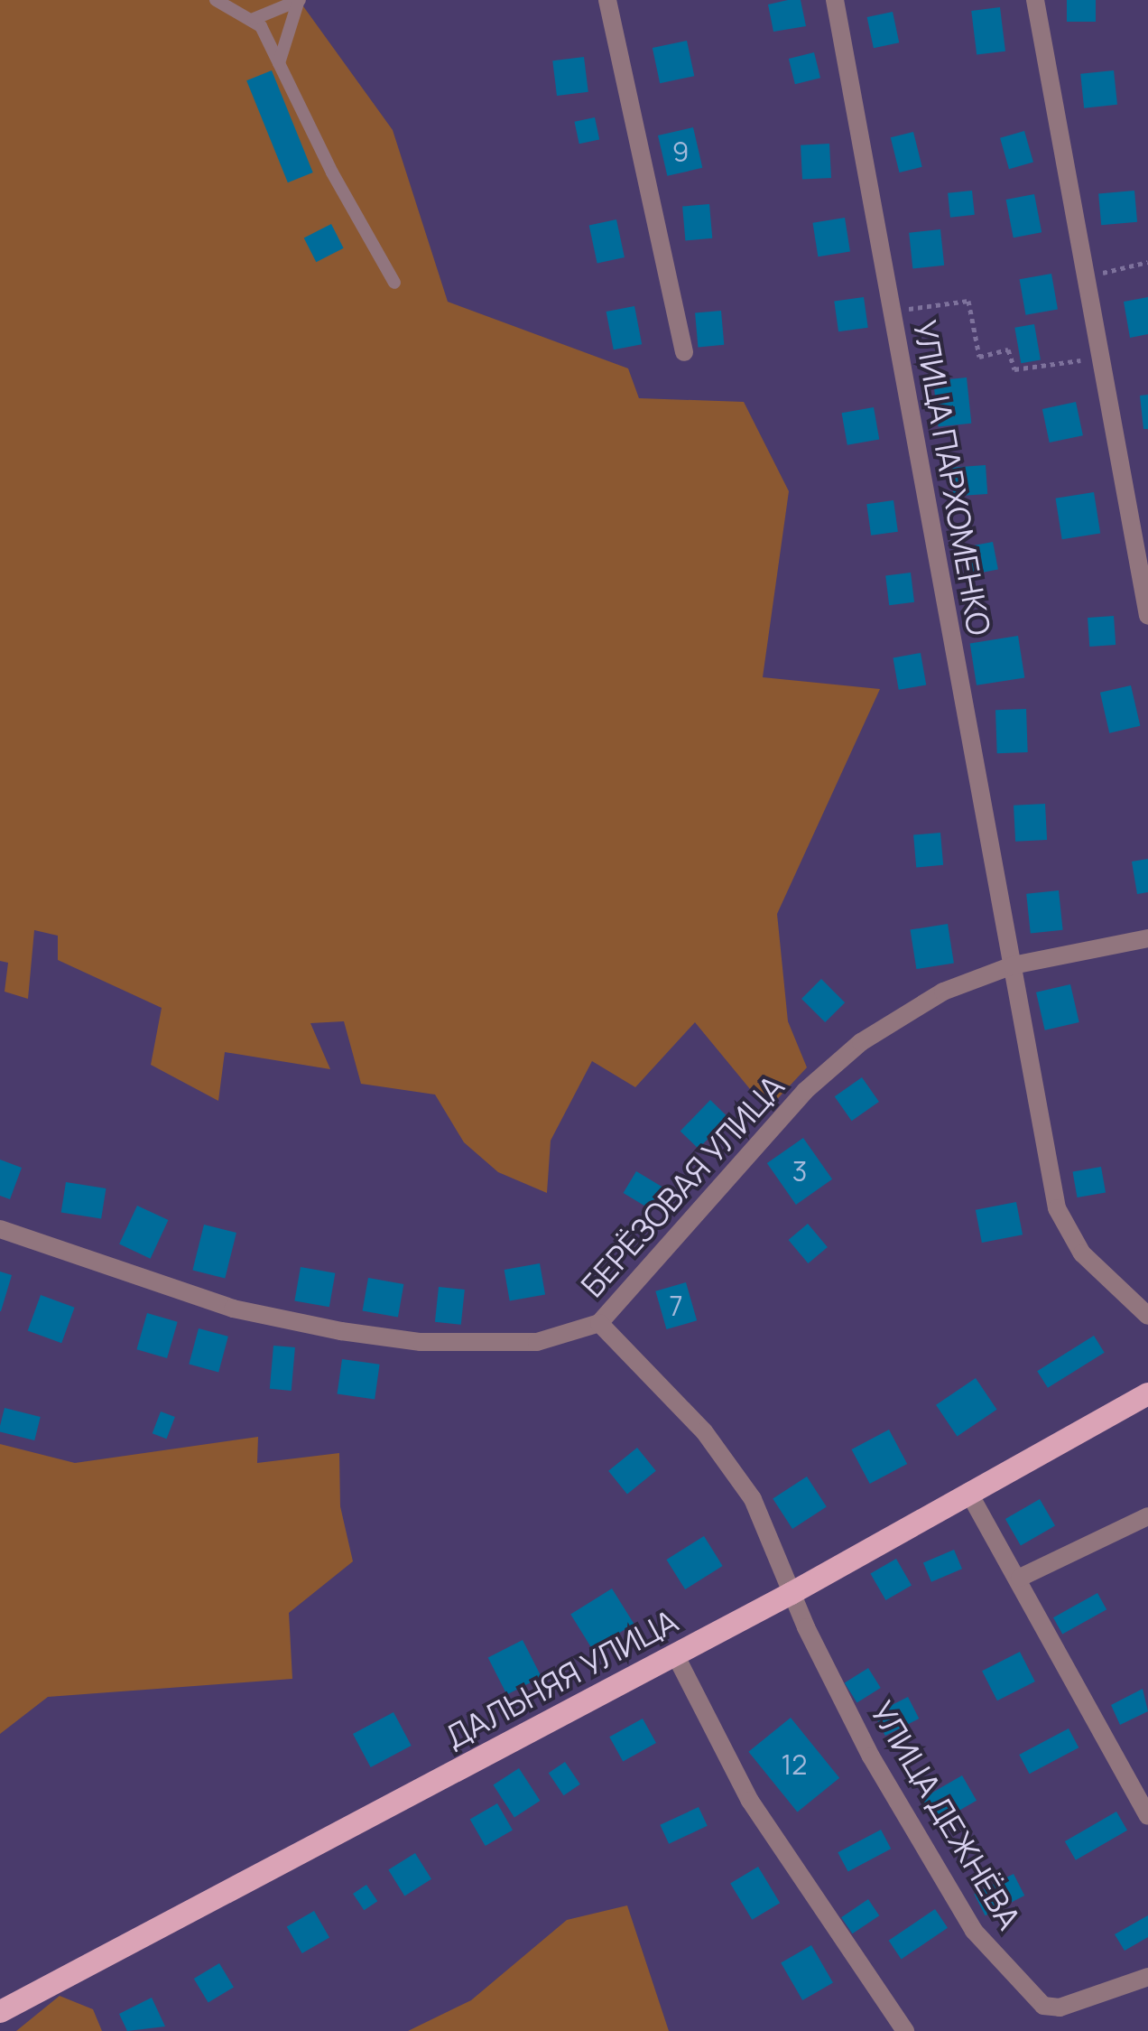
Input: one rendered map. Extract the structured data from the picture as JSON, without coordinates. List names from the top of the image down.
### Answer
{
  "streets": {
    "main road": ["ДАЛЬНЯЯ УЛИЦА"],
    "street": ["УЛИЦА ПАРХОМЕНКО", "БЕРЁЗОВАЯ УЛИЦА", "УЛИЦА ДЕЖНЁВА"]
  },
  "crossings": [
    ["УЛИЦА ПАРХОМЕНКО", "БЕРЁЗОВАЯ УЛИЦА"],
    ["ДАЛЬНЯЯ УЛИЦА", "УЛИЦА ДЕЖНЁВА"]
  ],
  "house_numbers": [
    "9",
    "3",
    "7",
    "12"
  ]
}
